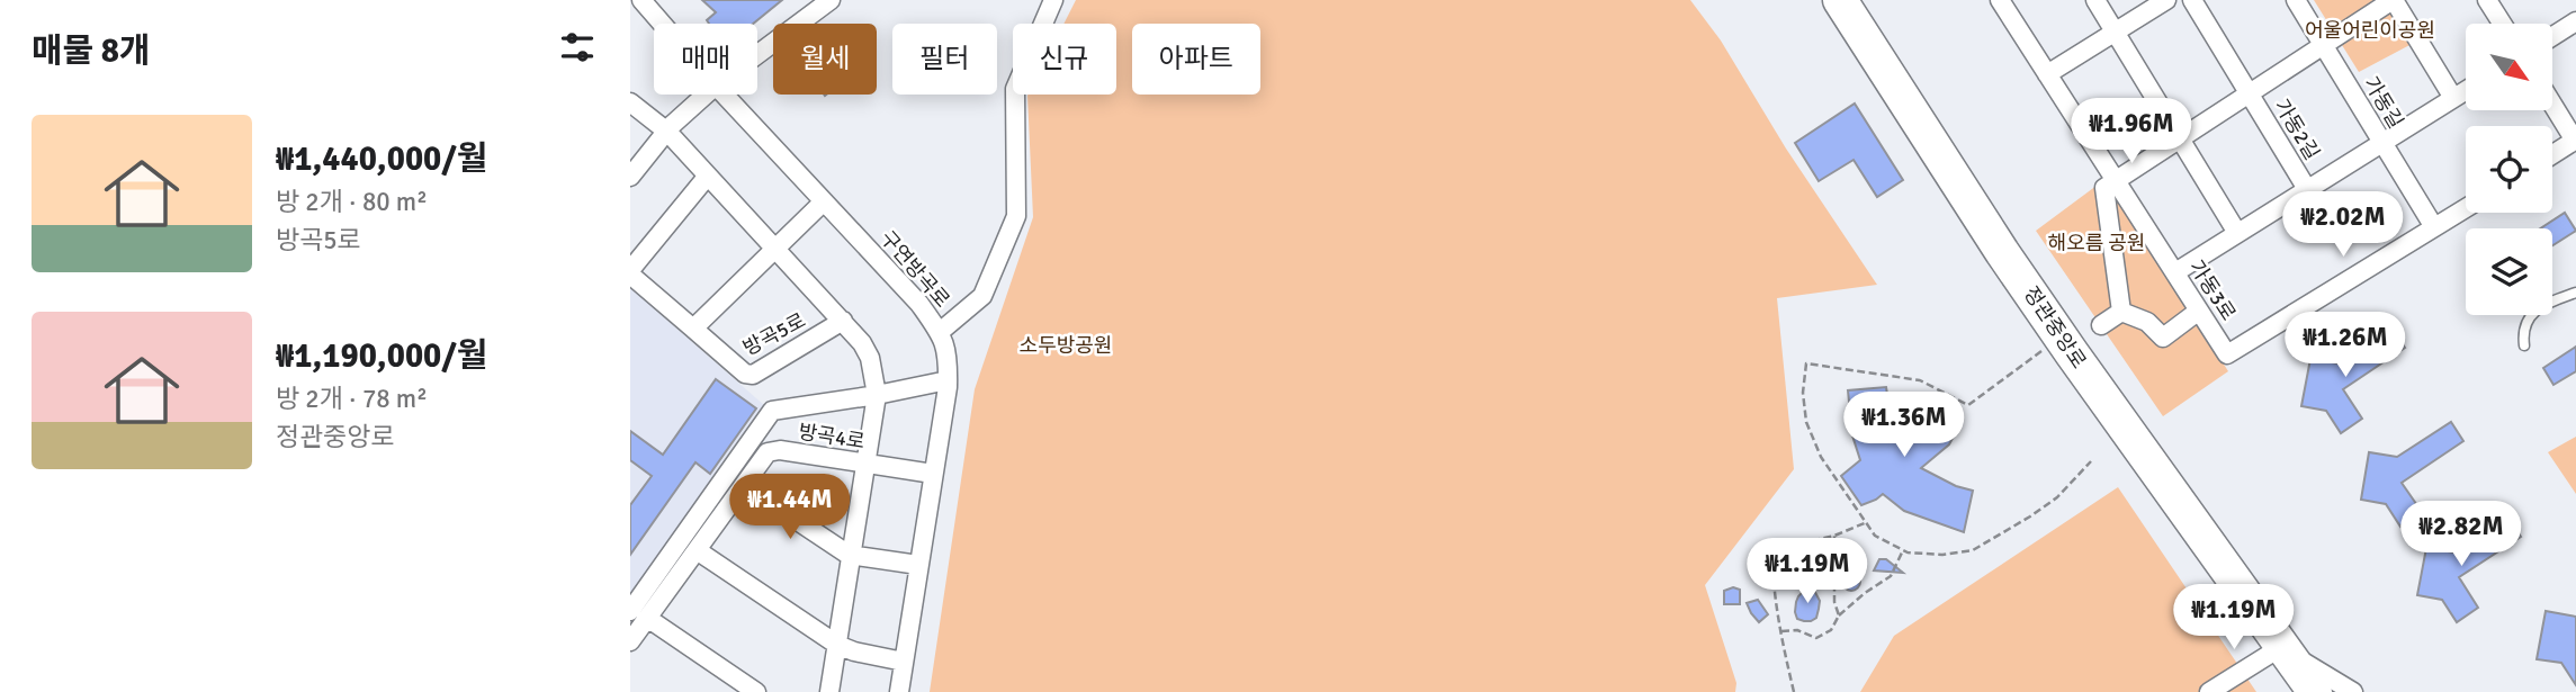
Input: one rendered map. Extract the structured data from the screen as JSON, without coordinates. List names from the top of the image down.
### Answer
{
  "streets": {
    "highway": ["정관중앙로"],
    "street": [
      "가동길",
      "가동2길",
      "구연방곡로",
      "가동3로",
      "방곡5로",
      "방곡4로"
    ]
  },
  "crossings": [
    ["가동길", "가동2길"],
    ["가동길", "가동3로"],
    ["가동2길", "가동3로"],
    ["구연방곡로", "방곡4로"],
    ["방곡5로", "방곡4로"]
  ],
  "parks": ["어울어린이공원", "해오름 공원", "소두방공원"],
  "north": "bottom right",
  "page": {
    "heading": "매물 8개",
    "chip": [
      "매매",
      "월세",
      "필터",
      "신규",
      "아파트"
    ],
    "list": [
      {
        "name": "₩1,440,000/월",
        "note": "방 2개 · 80 m² · 방곡5로"
      },
      {
        "name": "₩1,190,000/월",
        "note": "방 2개 · 78 m² · 정관중앙로"
      }
    ],
    "price": [
      "₩1.96M",
      "₩2.02M",
      "₩1.26M",
      "₩1.36M",
      "₩1.44M",
      "₩2.82M",
      "₩1.19M",
      "₩1.19M"
    ]
  }
}
